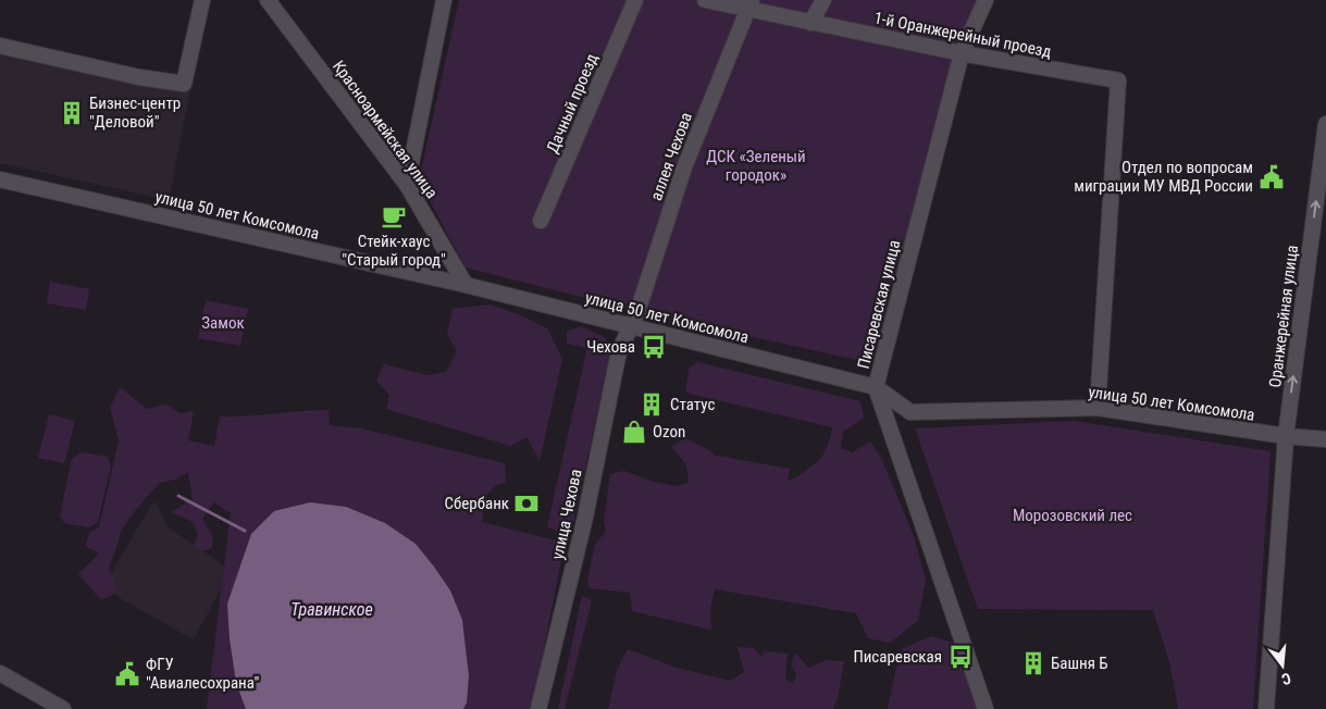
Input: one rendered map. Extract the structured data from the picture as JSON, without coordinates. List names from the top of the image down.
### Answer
{
  "streets": {
    "street": [
      "1-й Оранжерейный проезд",
      "Дачный проезд",
      "Красноармейская улица",
      "аллея Чехова",
      "улица 50 лет Комсомола",
      "Писаревская улица",
      "Оранжерейная улица",
      "улица Чехова"
    ]
  },
  "crossings": [
    ["1-й Оранжерейный проезд", "аллея Чехова"],
    ["1-й Оранжерейный проезд", "улица 50 лет Комсомола"],
    ["1-й Оранжерейный проезд", "Писаревская улица"],
    ["Красноармейская улица", "улица 50 лет Комсомола"],
    ["аллея Чехова", "улица 50 лет Комсомола"],
    ["аллея Чехова", "улица Чехова"],
    ["улица 50 лет Комсомола", "Писаревская улица"],
    ["улица 50 лет Комсомола", "Оранжерейная улица"],
    ["улица 50 лет Комсомола", "улица Чехова"]
  ],
  "one_way": ["Оранжерейная улица"],
  "water": ["Травинское"],
  "parks": ["ДСК «Зеленый городок»", "Замок", "Морозовский лес"],
  "places": {
    "building": ["Бизнес-центр \"Деловой\"", "Статус", "Башня Б"],
    "public building": ["Отдел по вопросам миграции МУ МВД России", "ФГУ \"Авиалесохрана\""],
    "cafe": ["Стейк-хаус \"Старый город\""],
    "bus stop": ["Чехова", "Писаревская"],
    "shop": ["Ozon"],
    "bank": ["Сбербанк"]
  },
  "north": "bottom"
}
